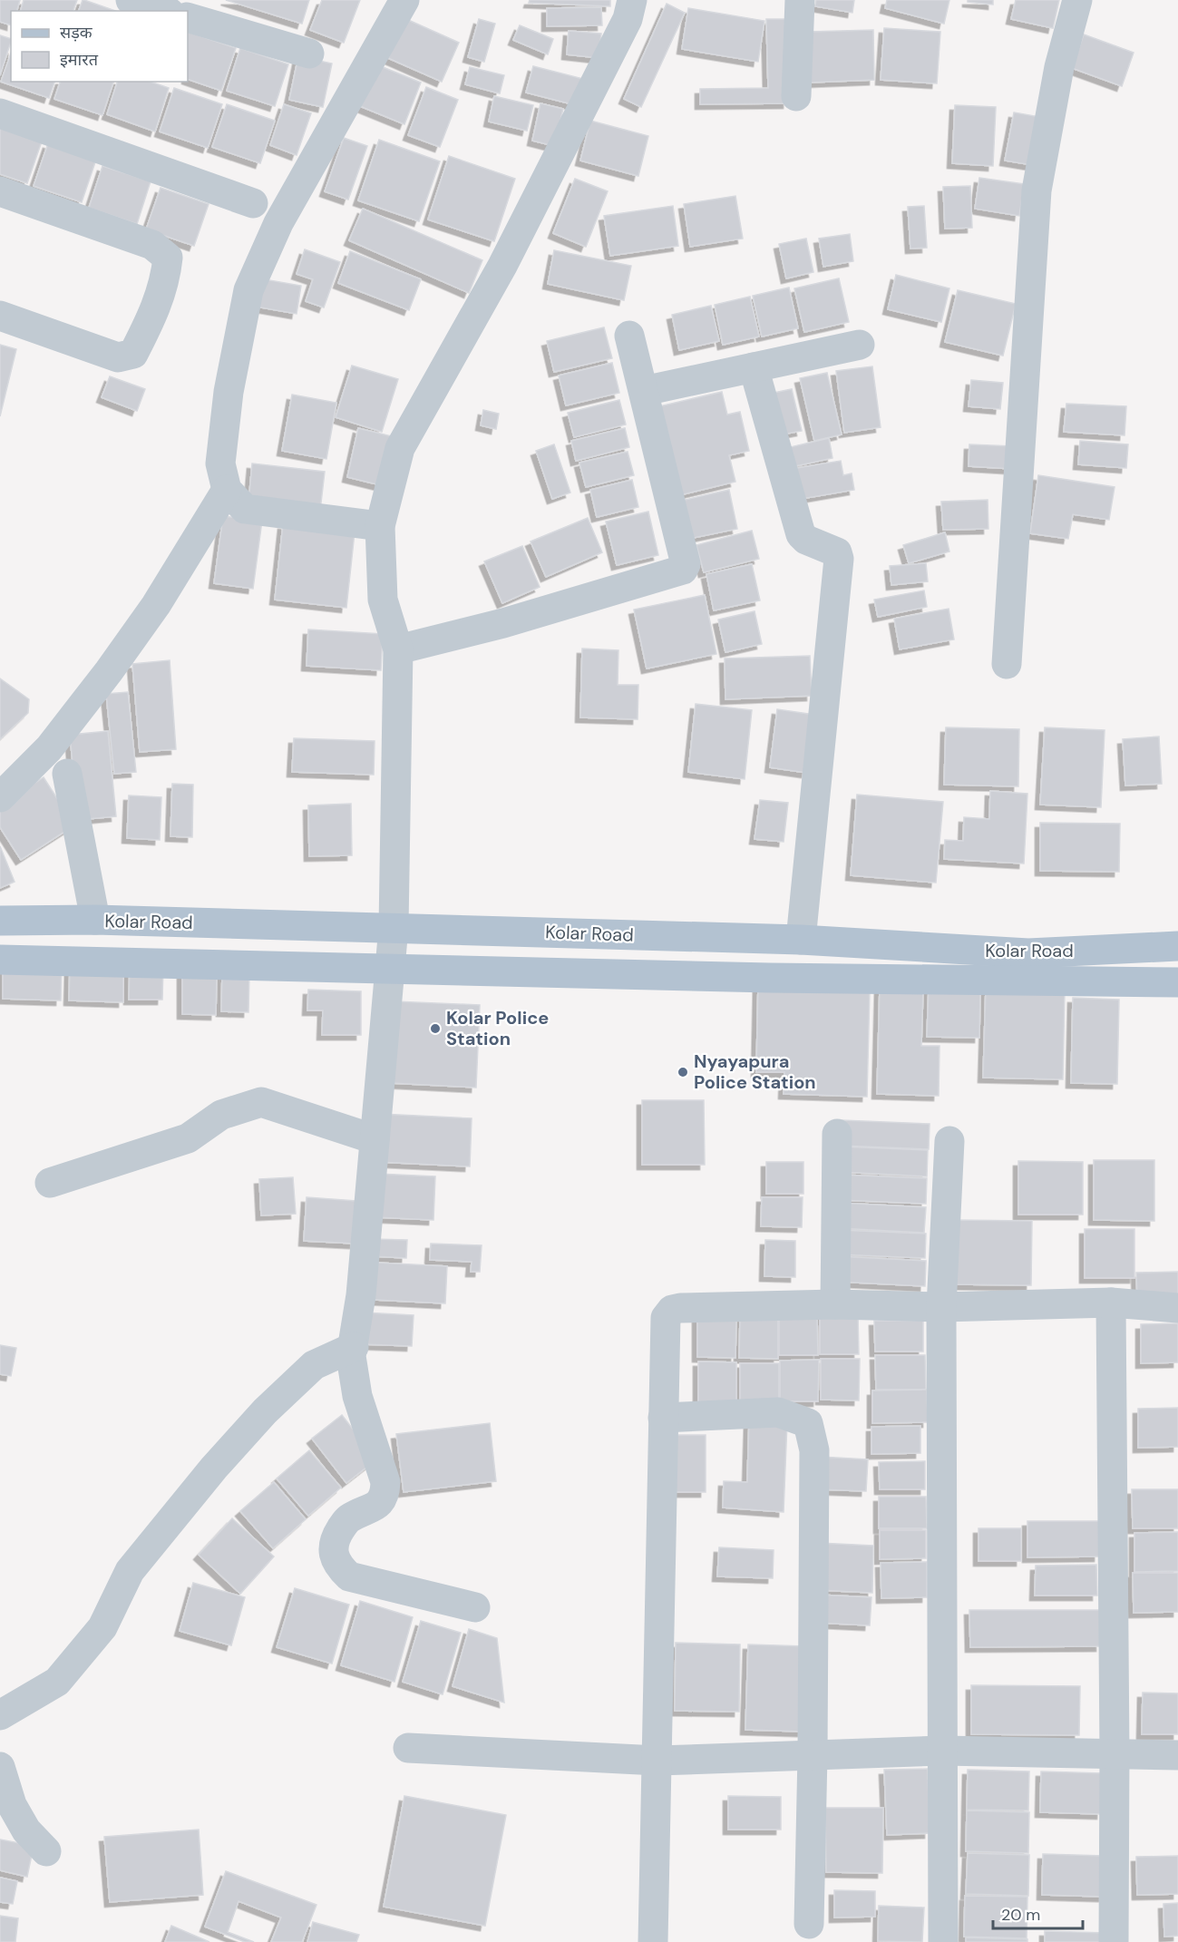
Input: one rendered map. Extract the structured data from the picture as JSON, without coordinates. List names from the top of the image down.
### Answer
{
  "streets": {
    "main road": ["Kolar Road"]
  },
  "places": ["Kolar Police Station", "Nyayapura Police Station"],
  "legend": ["सड़क", "इमारत"],
  "scale_bar": "20 m"
}
